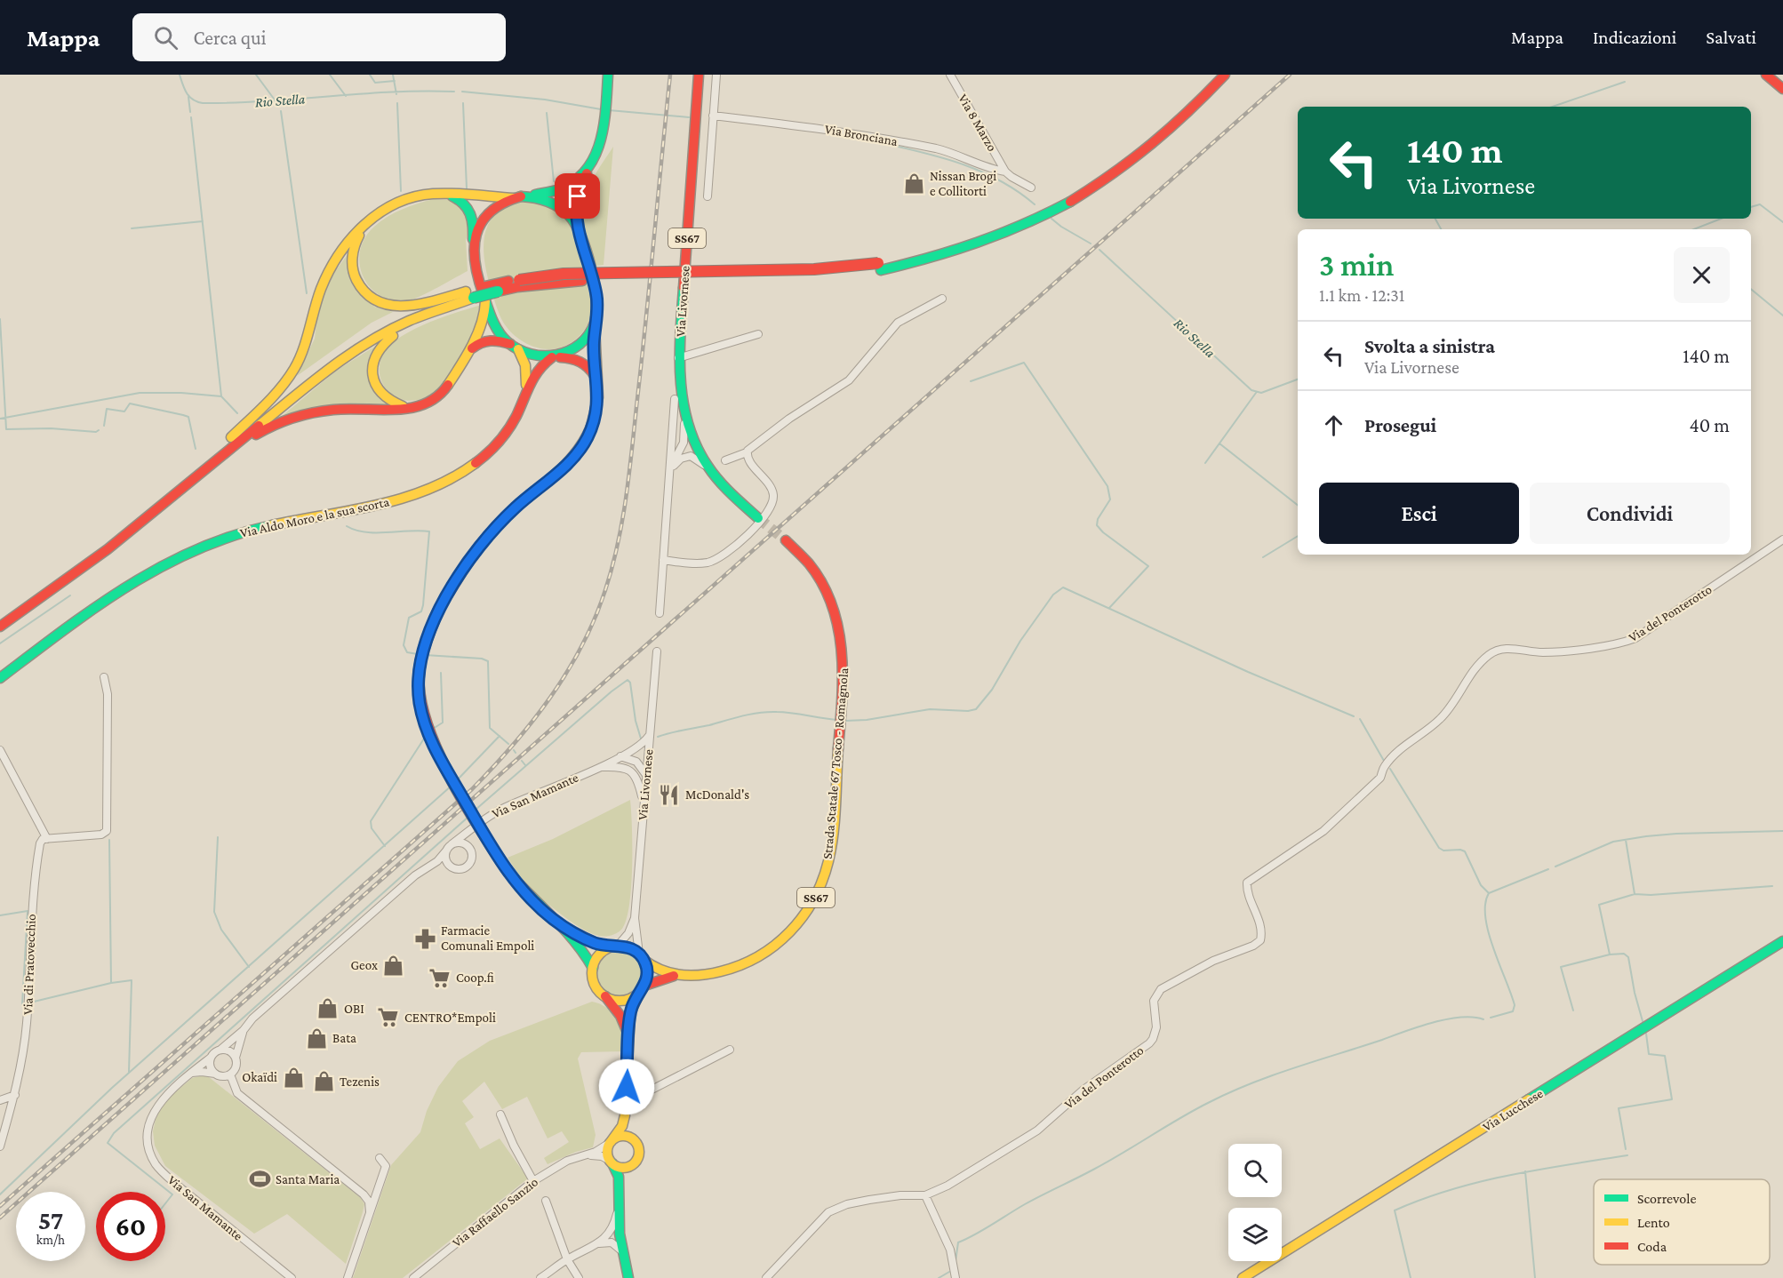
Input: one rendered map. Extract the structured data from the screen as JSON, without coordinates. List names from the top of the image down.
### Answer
{
  "streets": {
    "main road": [
      "SS67",
      "Via Livornese",
      "Via Aldo Moro e la sua scorta",
      "Strada Statale 67 Tosco - Romagnola",
      "Via Lucchese"
    ],
    "street": [
      "Via 8 Marzo",
      "Via Bronciana",
      "Via del Ponterotto",
      "Via San Mamante",
      "Via di Pratovecchio",
      "Via Raffaello Sanzio"
    ]
  },
  "crossings": [
    ["Via 8 Marzo", "Via Bronciana"],
    ["SS67", "Via Livornese"],
    ["SS67", "Strada Statale 67 Tosco - Romagnola"],
    ["Via Livornese", "Via San Mamante"],
    ["Via Livornese", "Via Raffaello Sanzio"]
  ],
  "water": ["Rio Stella"],
  "places": {
    "shop": [
      "Nissan Brogi e Collitorti",
      "Geox",
      "OBI",
      "Bata",
      "Okaïdi",
      "Tezenis"
    ],
    "restaurant": ["McDonald's"],
    "pharmacy": ["Farmacie Comunali Empoli"],
    "supermarket": ["Coop.fi", "CENTRO*Empoli"],
    "sports": ["Santa Maria"]
  },
  "legend": ["Scorrevole", "Lento", "Coda"],
  "page": {
    "header": "Mappa",
    "search": "Cerca qui",
    "nav": ["Mappa", "Indicazioni", "Salvati"],
    "turn": ["140 m", "Via Livornese"],
    "heading": ["3 min", "1.1 km · 12:31"],
    "list": [
      {
        "name": "Svolta a sinistra",
        "note": "Via Livornese",
        "value": "140 m"
      },
      {
        "name": "Prosegui",
        "value": "40 m"
      }
    ],
    "buttons": ["Esci", "Condividi"],
    "speed": "57 km/h",
    "limit": "60"
  }
}
